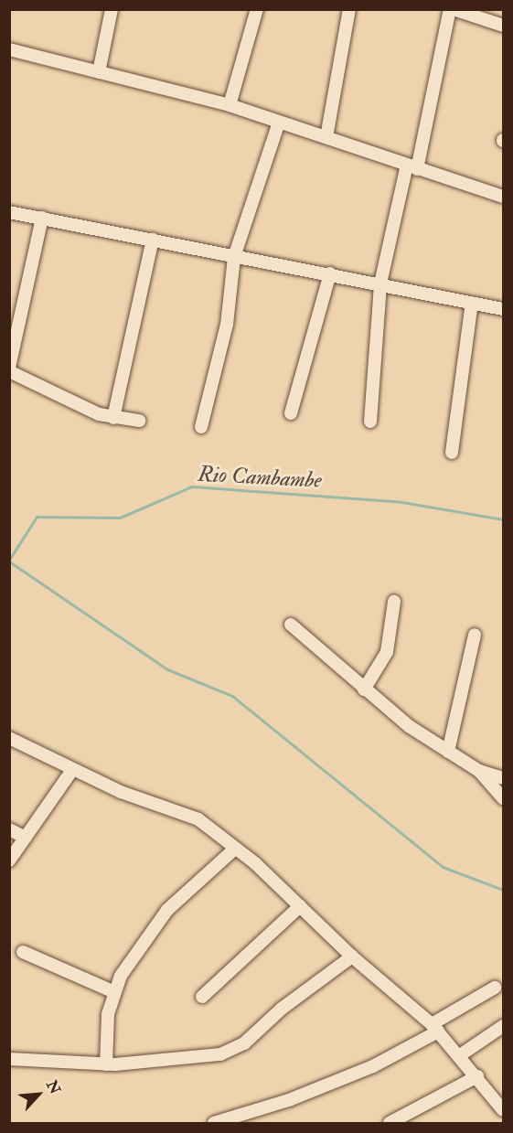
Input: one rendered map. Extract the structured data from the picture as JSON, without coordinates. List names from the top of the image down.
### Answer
{
  "water": ["Rio Cambambe"],
  "north": "top right"
}
